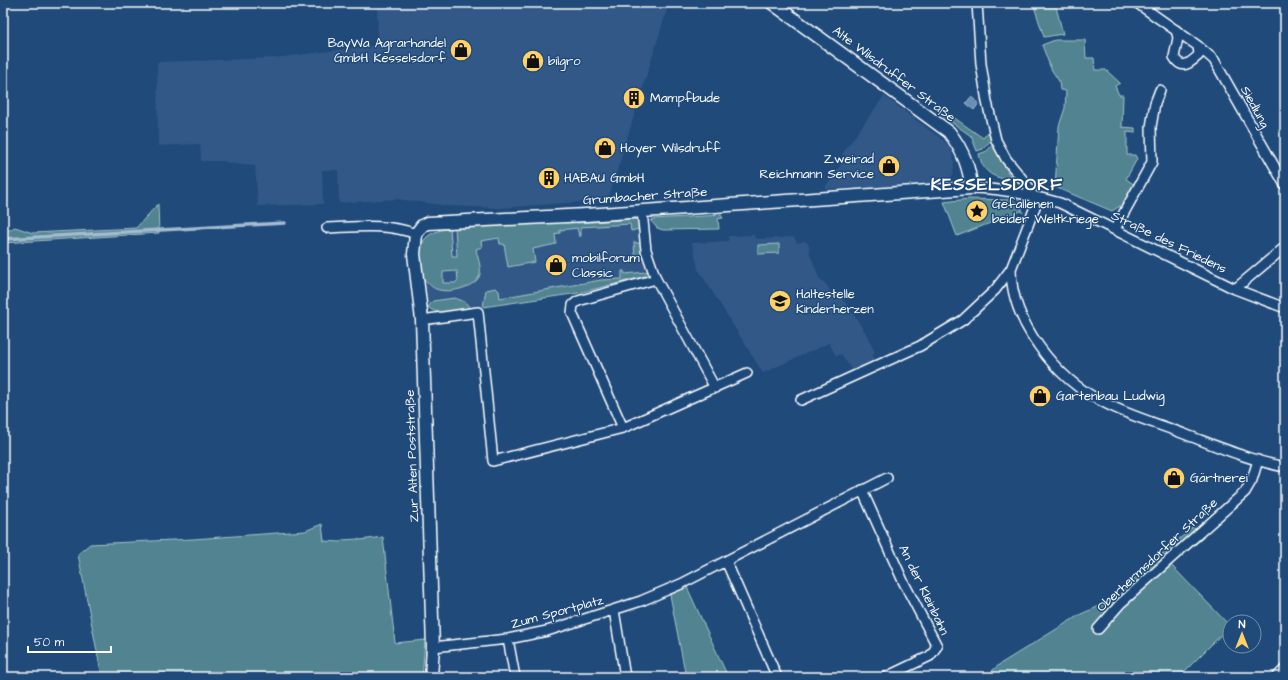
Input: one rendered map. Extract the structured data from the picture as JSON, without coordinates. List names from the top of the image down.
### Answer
{
  "streets": {
    "street": [
      "Alte Wilsdruffer Straße",
      "Siedlung",
      "Grumbacher Straße",
      "Straße des Friedens",
      "Zur Alten Poststraße",
      "Oberhermsdorfer Straße",
      "An der Kleinbahn",
      "Zum Sportplatz"
    ]
  },
  "crossings": [
    ["Alte Wilsdruffer Straße", "Grumbacher Straße"],
    ["Alte Wilsdruffer Straße", "Straße des Friedens"],
    ["Grumbacher Straße", "Straße des Friedens"],
    ["Grumbacher Straße", "Zur Alten Poststraße"],
    ["Zur Alten Poststraße", "Zum Sportplatz"]
  ],
  "districts": ["KESSELSDORF"],
  "places": {
    "shop": [
      "BayWa Agrarhandel GmbH Kesselsdorf",
      "bilgro",
      "Hoyer Wilsdruff",
      "Zweirad Reichmann Service",
      "mobilforum Classic",
      "Gartenbau Ludwig",
      "Gärtnerei"
    ],
    "building": ["Mampfbude", "HABAU GmbH"],
    "place": ["Gefallenen beider Weltkriege"],
    "school or university": ["Haltestelle Kinderherzen"]
  },
  "scale_bar": "50 m",
  "north": "top"
}
